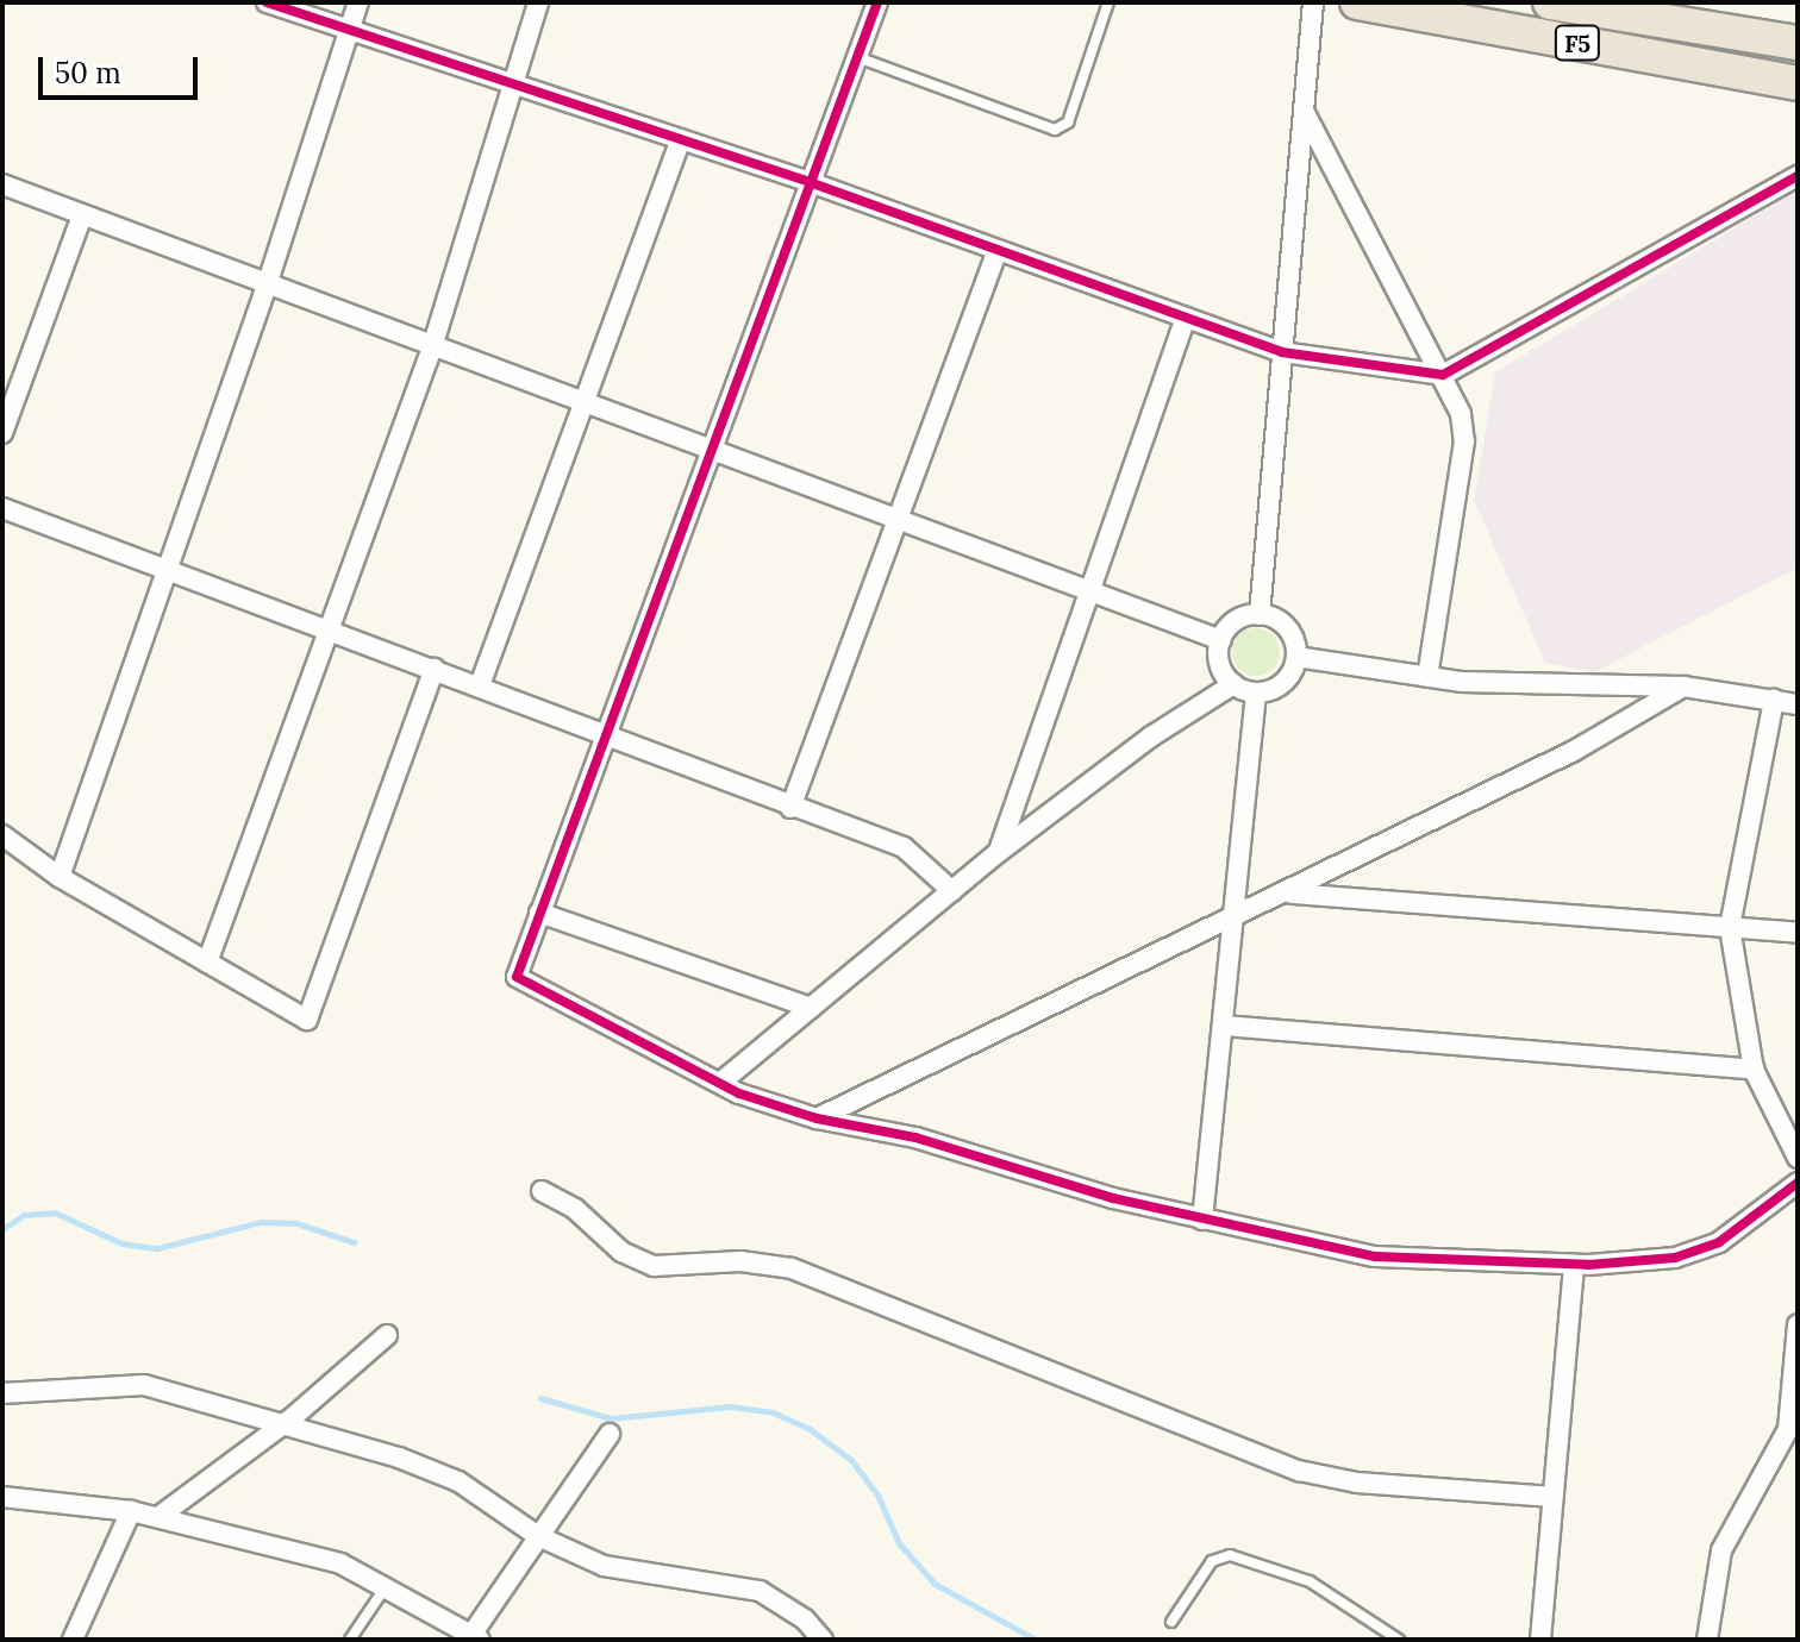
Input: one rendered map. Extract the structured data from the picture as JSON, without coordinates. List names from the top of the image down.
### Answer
{
  "streets": {
    "highway": ["F5"]
  },
  "scale_bar": "50 m"
}
